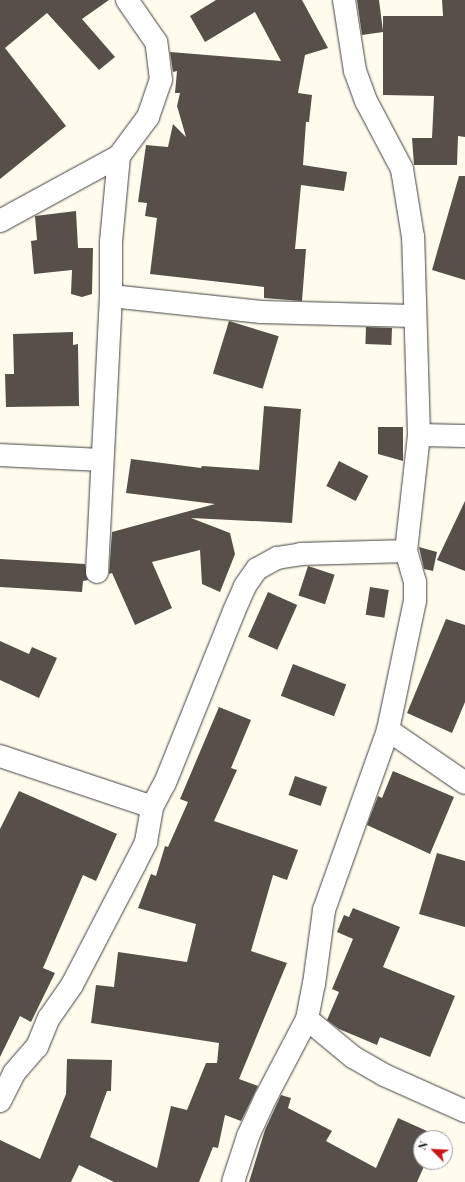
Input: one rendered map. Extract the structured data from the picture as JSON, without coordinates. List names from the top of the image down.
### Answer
{
  "north": "top left"
}
